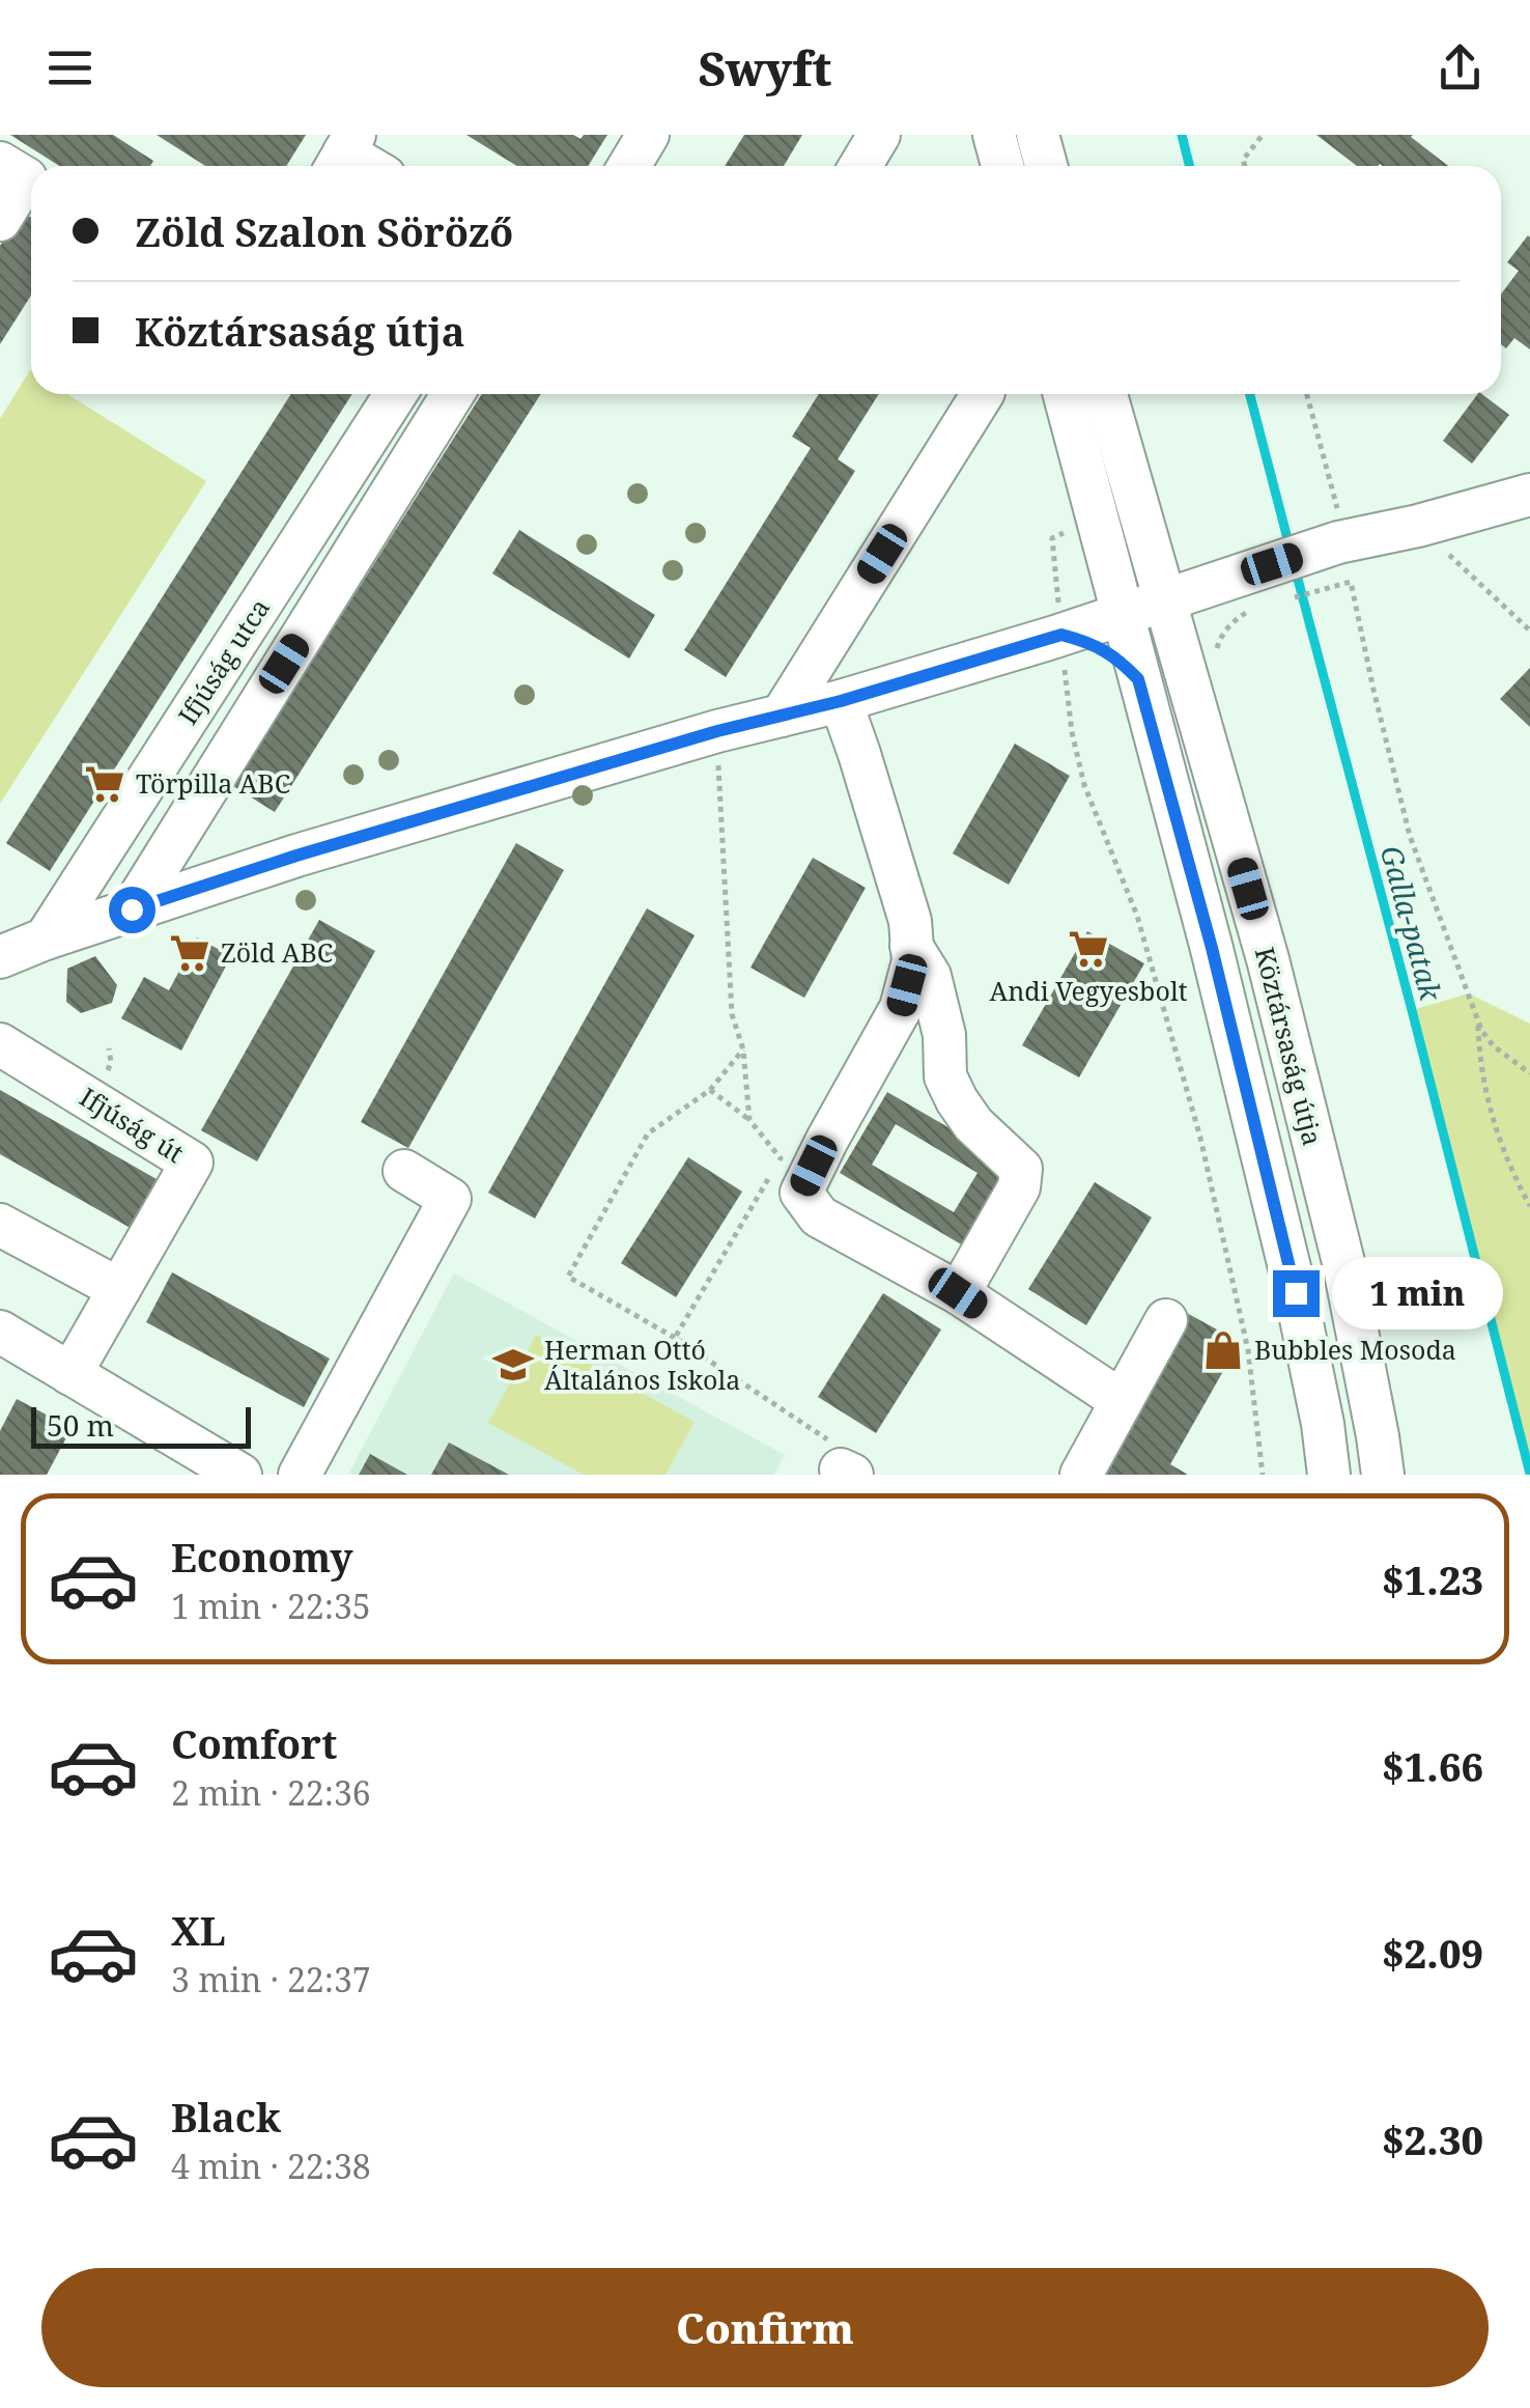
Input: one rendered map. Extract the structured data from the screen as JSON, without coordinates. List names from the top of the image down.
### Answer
{
  "streets": {
    "street": ["Ifjúság utca", "Köztársaság útja", "Ifjúság út"]
  },
  "water": ["Galla-patak"],
  "places": {
    "supermarket": ["Törpilla ABC", "Andi Vegyesbolt", "Zöld ABC"],
    "shop": ["Bubbles Mosoda"],
    "school or university": ["Herman Ottó Általános Iskola"]
  },
  "scale_bar": "50 m",
  "page": {
    "header": "Swyft",
    "banner": ["Zöld Szalon Söröző", "Köztársaság útja"],
    "bubble": "1 min",
    "scale": "50 m",
    "list": [
      {
        "name": "Economy",
        "note": "1 min · 22:35",
        "value": "$1.23"
      },
      {
        "name": "Comfort",
        "note": "2 min · 22:36",
        "value": "$1.66"
      },
      {
        "name": "XL",
        "note": "3 min · 22:37",
        "value": "$2.09"
      },
      {
        "name": "Black",
        "note": "4 min · 22:38",
        "value": "$2.30"
      }
    ],
    "buttons": "Confirm"
  }
}
